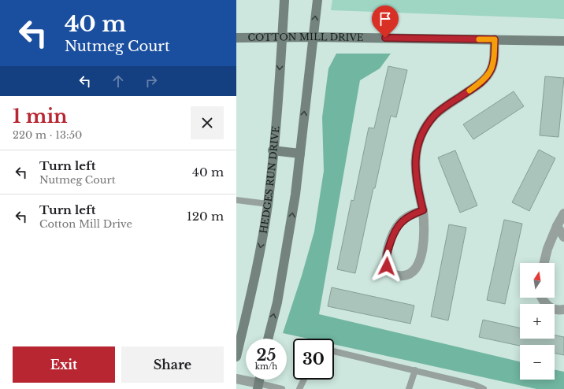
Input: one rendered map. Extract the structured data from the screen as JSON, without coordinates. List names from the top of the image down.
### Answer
{
  "streets": {
    "street": ["COTTON MILL DRIVE", "HEDGES RUN DRIVE"]
  },
  "crossings": [
    ["COTTON MILL DRIVE", "HEDGES RUN DRIVE"]
  ],
  "north": "top",
  "page": {
    "turn": ["40 m", "Nutmeg Court"],
    "heading": ["1 min", "220 m · 13:50"],
    "list": [
      {
        "name": "Turn left",
        "note": "Nutmeg Court",
        "value": "40 m"
      },
      {
        "name": "Turn left",
        "note": "Cotton Mill Drive",
        "value": "120 m"
      }
    ],
    "map_buttons": ["+", "−"],
    "speed": "25 km/h",
    "limit": "30",
    "buttons": ["Exit", "Share"]
  }
}
